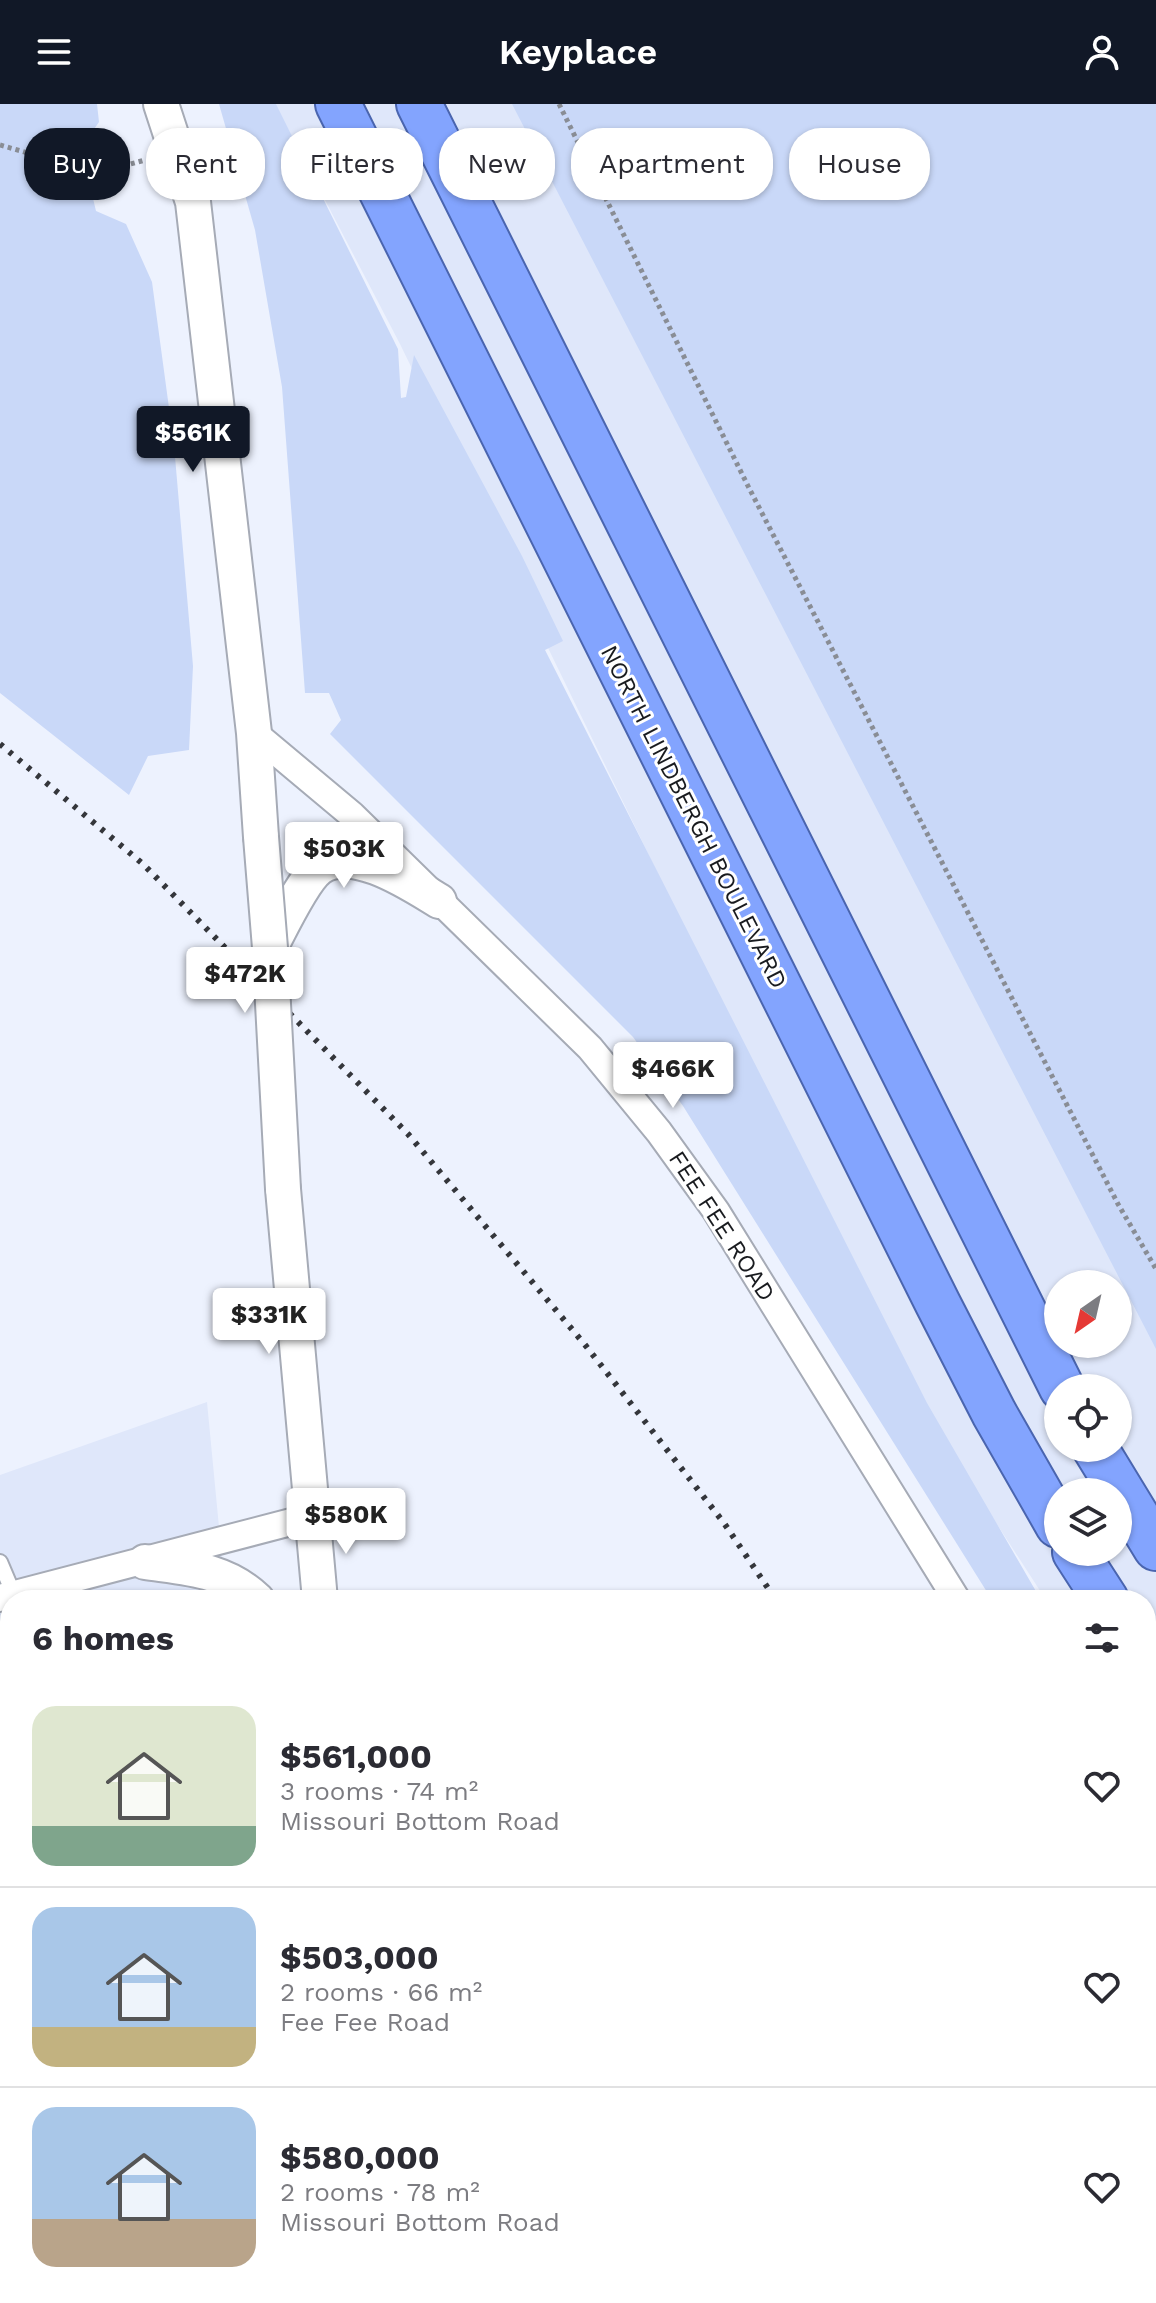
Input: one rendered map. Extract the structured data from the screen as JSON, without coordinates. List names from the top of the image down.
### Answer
{
  "streets": {
    "highway": ["NORTH LINDBERGH BOULEVARD"],
    "street": ["FEE FEE ROAD"]
  },
  "north": "bottom left",
  "page": {
    "header": "Keyplace",
    "chip": [
      "Buy",
      "Rent",
      "Filters",
      "New",
      "Apartment",
      "House"
    ],
    "price": [
      "$561K",
      "$503K",
      "$472K",
      "$466K",
      "$331K",
      "$580K"
    ],
    "heading": "6 homes",
    "list": [
      {
        "name": "$561,000",
        "note": "3 rooms · 74 m² · Missouri Bottom Road"
      },
      {
        "name": "$503,000",
        "note": "2 rooms · 66 m² · Fee Fee Road"
      },
      {
        "name": "$580,000",
        "note": "2 rooms · 78 m² · Missouri Bottom Road"
      }
    ]
  }
}
